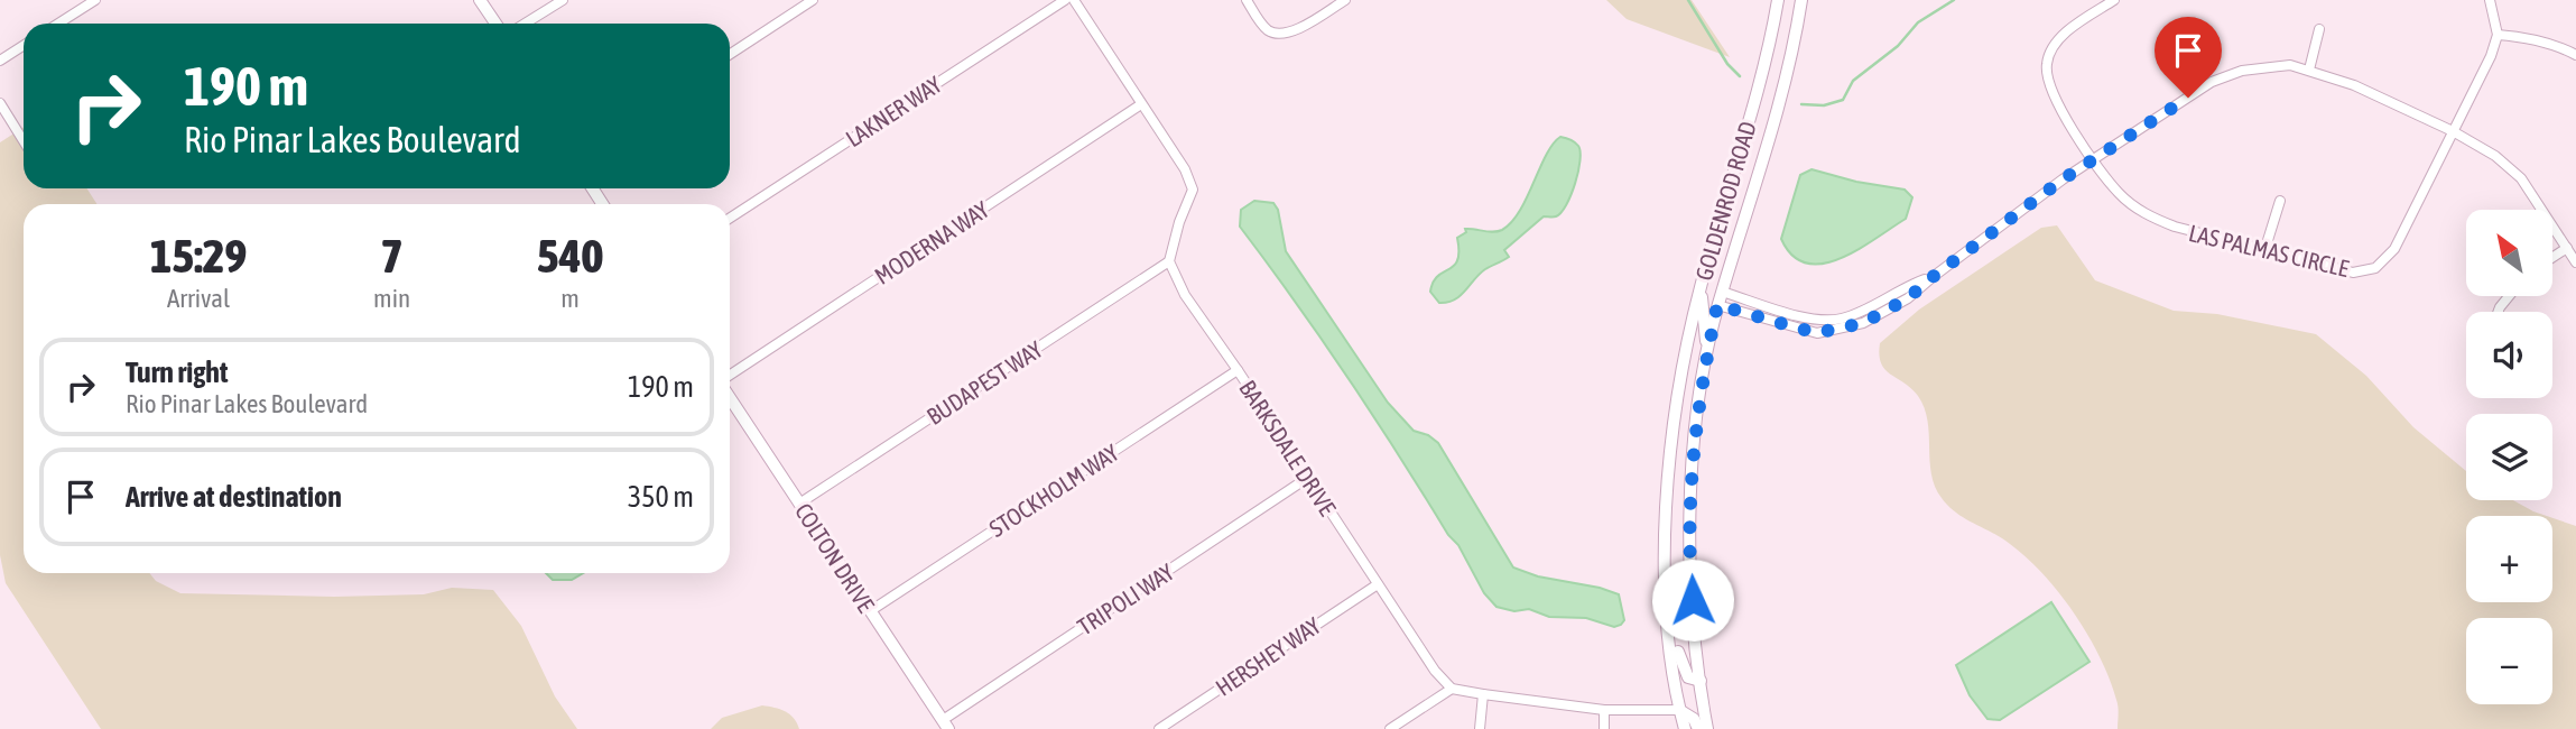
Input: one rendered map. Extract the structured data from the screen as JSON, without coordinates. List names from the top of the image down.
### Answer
{
  "streets": {
    "main road": ["GOLDENROD ROAD", "COLTON DRIVE"],
    "street": [
      "LAKNER WAY",
      "MODERNA WAY",
      "LAS PALMAS CIRCLE",
      "BUDAPEST WAY",
      "BARKSDALE DRIVE",
      "STOCKHOLM WAY",
      "TRIPOLI WAY",
      "HERSHEY WAY"
    ]
  },
  "crossings": [
    ["BUDAPEST WAY", "BARKSDALE DRIVE"],
    ["BUDAPEST WAY", "COLTON DRIVE"],
    ["BARKSDALE DRIVE", "STOCKHOLM WAY"],
    ["BARKSDALE DRIVE", "TRIPOLI WAY"],
    ["BARKSDALE DRIVE", "HERSHEY WAY"],
    ["STOCKHOLM WAY", "COLTON DRIVE"],
    ["COLTON DRIVE", "TRIPOLI WAY"]
  ],
  "north": "top left",
  "page": {
    "turn": ["190 m", "Rio Pinar Lakes Boulevard"],
    "eta": [
      "15:29",
      "Arrival",
      "7",
      "min",
      "540",
      "m"
    ],
    "map_buttons": ["+", "−"],
    "list": [
      {
        "name": "Turn right",
        "note": "Rio Pinar Lakes Boulevard",
        "value": "190 m"
      },
      {
        "name": "Arrive at destination",
        "value": "350 m"
      }
    ]
  }
}
